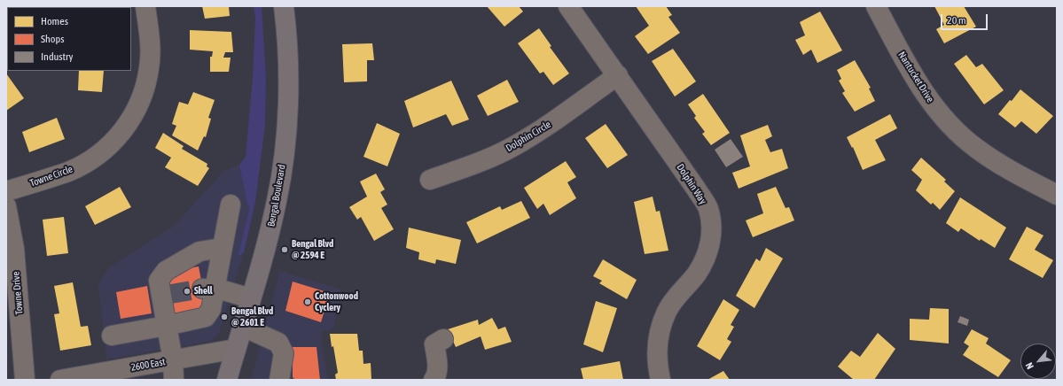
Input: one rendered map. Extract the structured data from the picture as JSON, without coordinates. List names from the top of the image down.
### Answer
{
  "streets": {
    "main road": ["Bengal Boulevard"],
    "street": [
      "Nantucket Drive",
      "Dolphin Circle",
      "Towne Circle",
      "Dolphin Way",
      "Towne Drive",
      "2600 East"
    ]
  },
  "crossings": [
    ["Dolphin Circle", "Dolphin Way"],
    ["Bengal Boulevard", "2600 East"]
  ],
  "places": [
    "Bengal Blvd @ 2594 E",
    "Shell",
    "Cottonwood Cyclery",
    "Bengal Blvd @ 2601 E"
  ],
  "legend": ["Homes", "Shops", "Industry"],
  "scale_bar": "20 m",
  "north": "bottom left"
}
